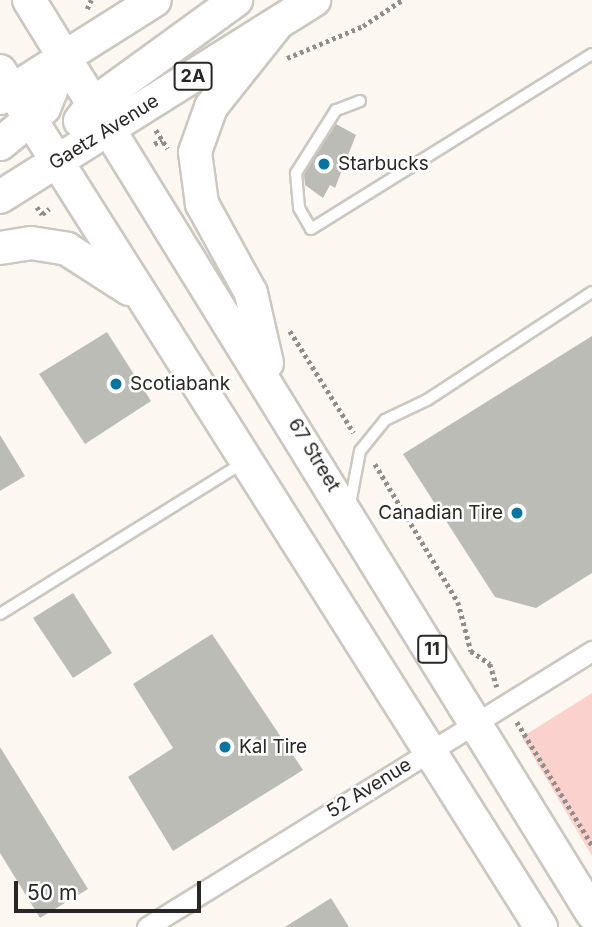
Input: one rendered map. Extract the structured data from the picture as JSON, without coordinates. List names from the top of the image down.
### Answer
{
  "streets": {
    "main road": [
      "2A",
      "Gaetz Avenue",
      "67 Street",
      "11"
    ],
    "street": ["52 Avenue"]
  },
  "crossings": [
    ["Gaetz Avenue", "67 Street"],
    ["67 Street", "52 Avenue"]
  ],
  "places": [
    "Starbucks",
    "Scotiabank",
    "Canadian Tire",
    "Kal Tire"
  ],
  "scale_bar": "50 m"
}
